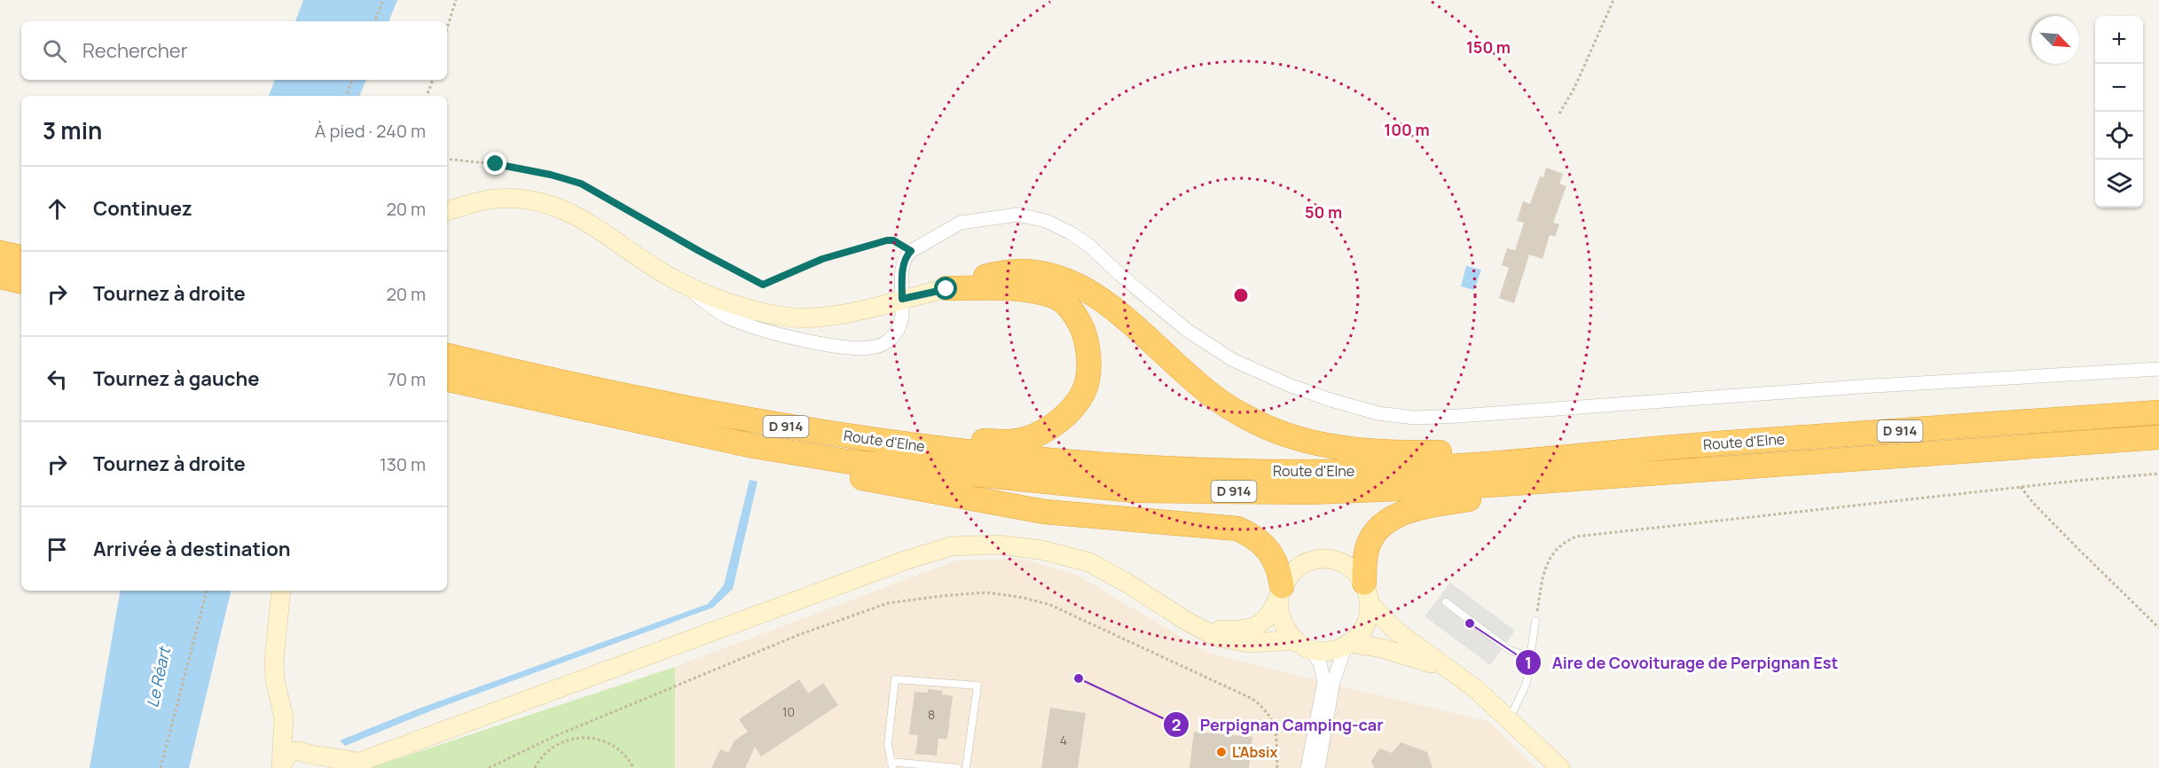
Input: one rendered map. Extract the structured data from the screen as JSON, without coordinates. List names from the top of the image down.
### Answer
{
  "streets": {
    "highway": ["D 914", "Route d'Elne"]
  },
  "water": ["Le Réart"],
  "places": ["Aire de Covoiturage de Perpignan Est", "Perpignan Camping-car", "L'Absix"],
  "house_numbers": ["10", "8", "4"],
  "north": "bottom right",
  "page": {
    "map_buttons": ["+", "−"],
    "search": "Rechercher",
    "heading": ["3 min", "À pied · 240 m"],
    "list": [
      ["Continuez", "20 m"],
      ["Tournez à droite", "20 m"],
      ["Tournez à gauche", "70 m"],
      ["Tournez à droite", "130 m"],
      "Arrivée à destination"
    ]
  },
  "rings": ["150 m", "100 m", "50 m"]
}
